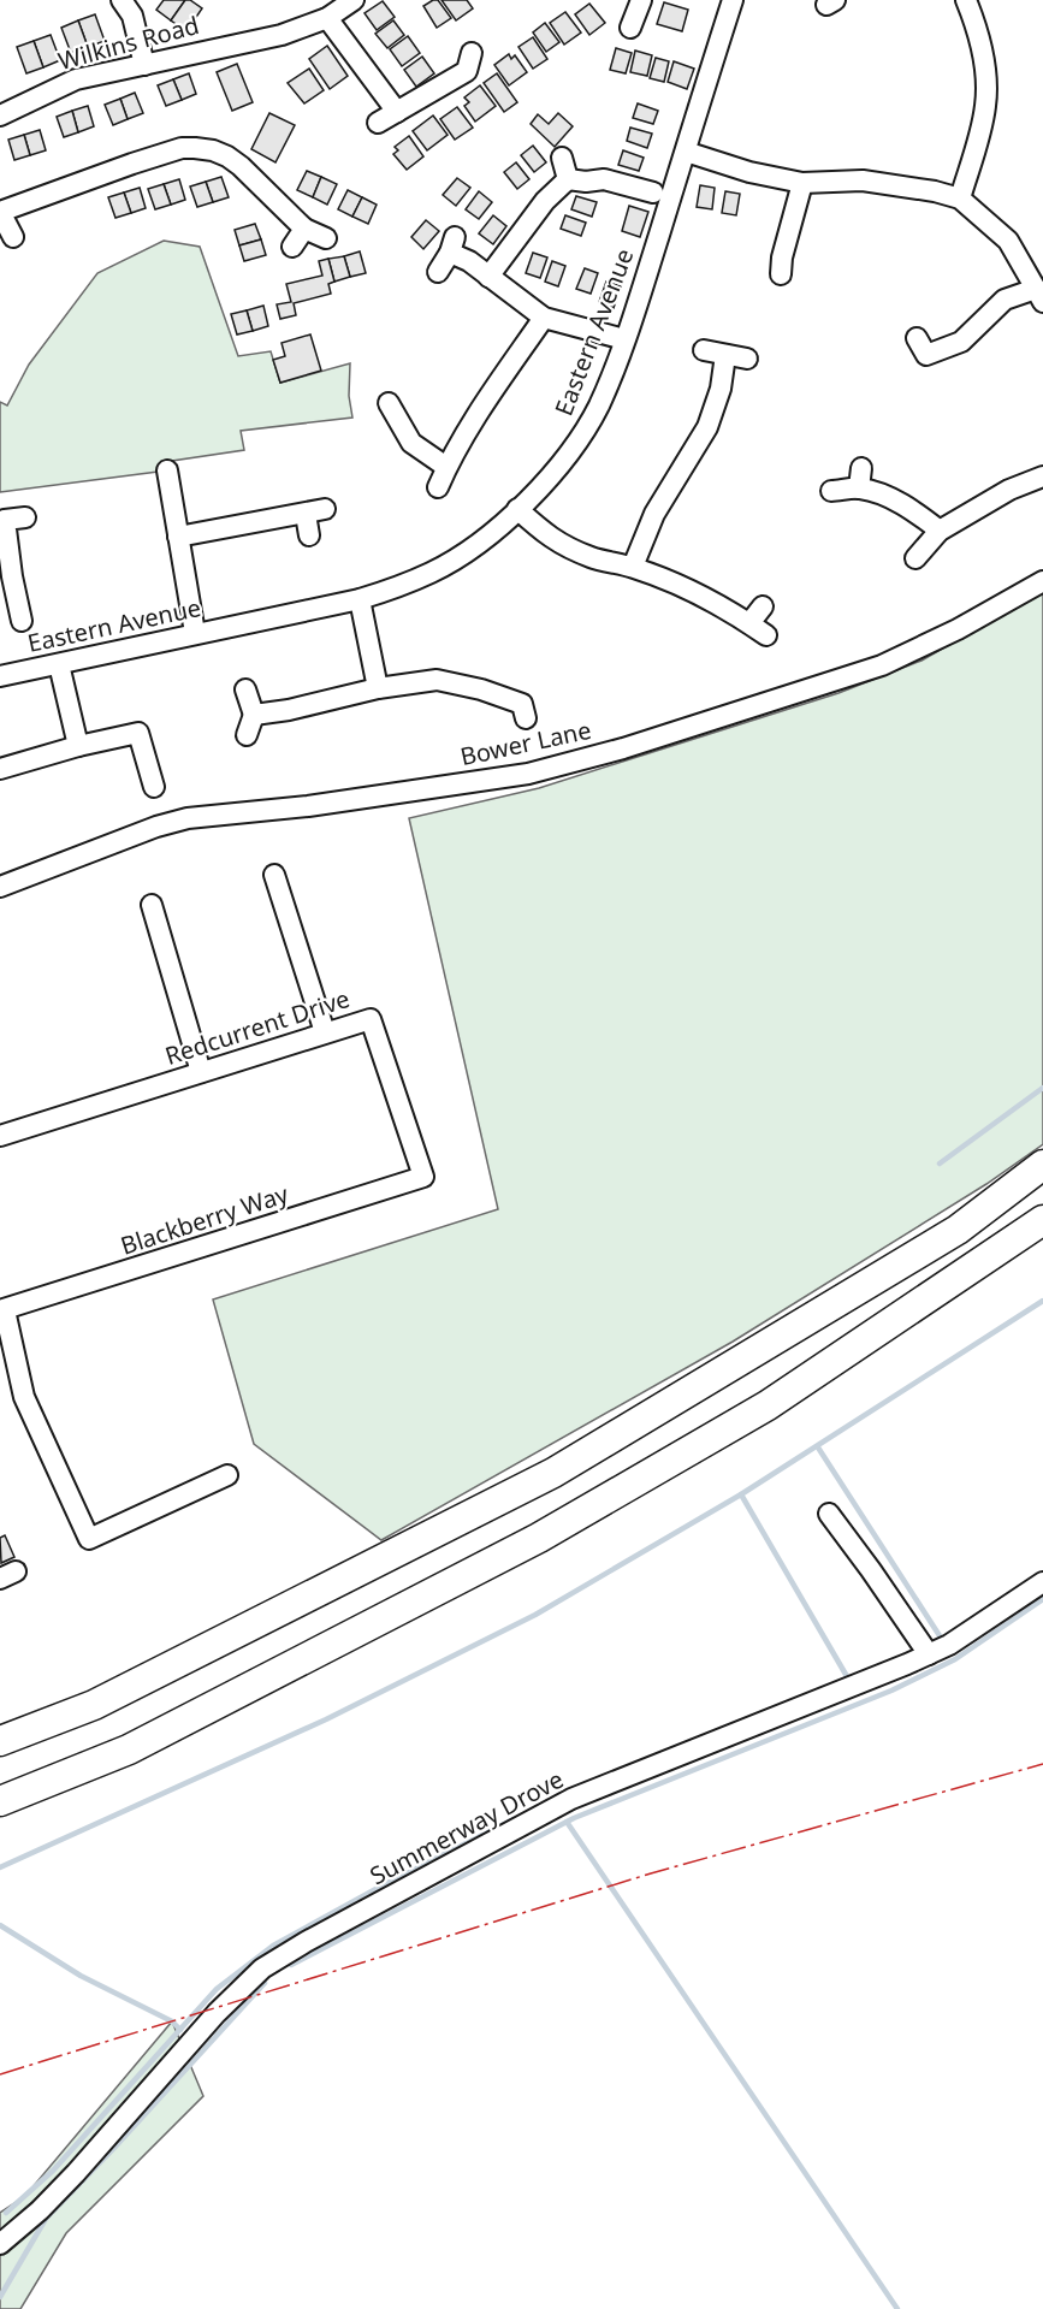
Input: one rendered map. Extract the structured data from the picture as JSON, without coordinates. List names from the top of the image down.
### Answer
{
  "streets": {
    "street": [
      "Wilkins Road",
      "Eastern Avenue",
      "Bower Lane",
      "Redcurrent Drive",
      "Blackberry Way",
      "Summerway Drove"
    ]
  },
  "crossings": [
    ["Redcurrent Drive", "Blackberry Way"]
  ]
}
